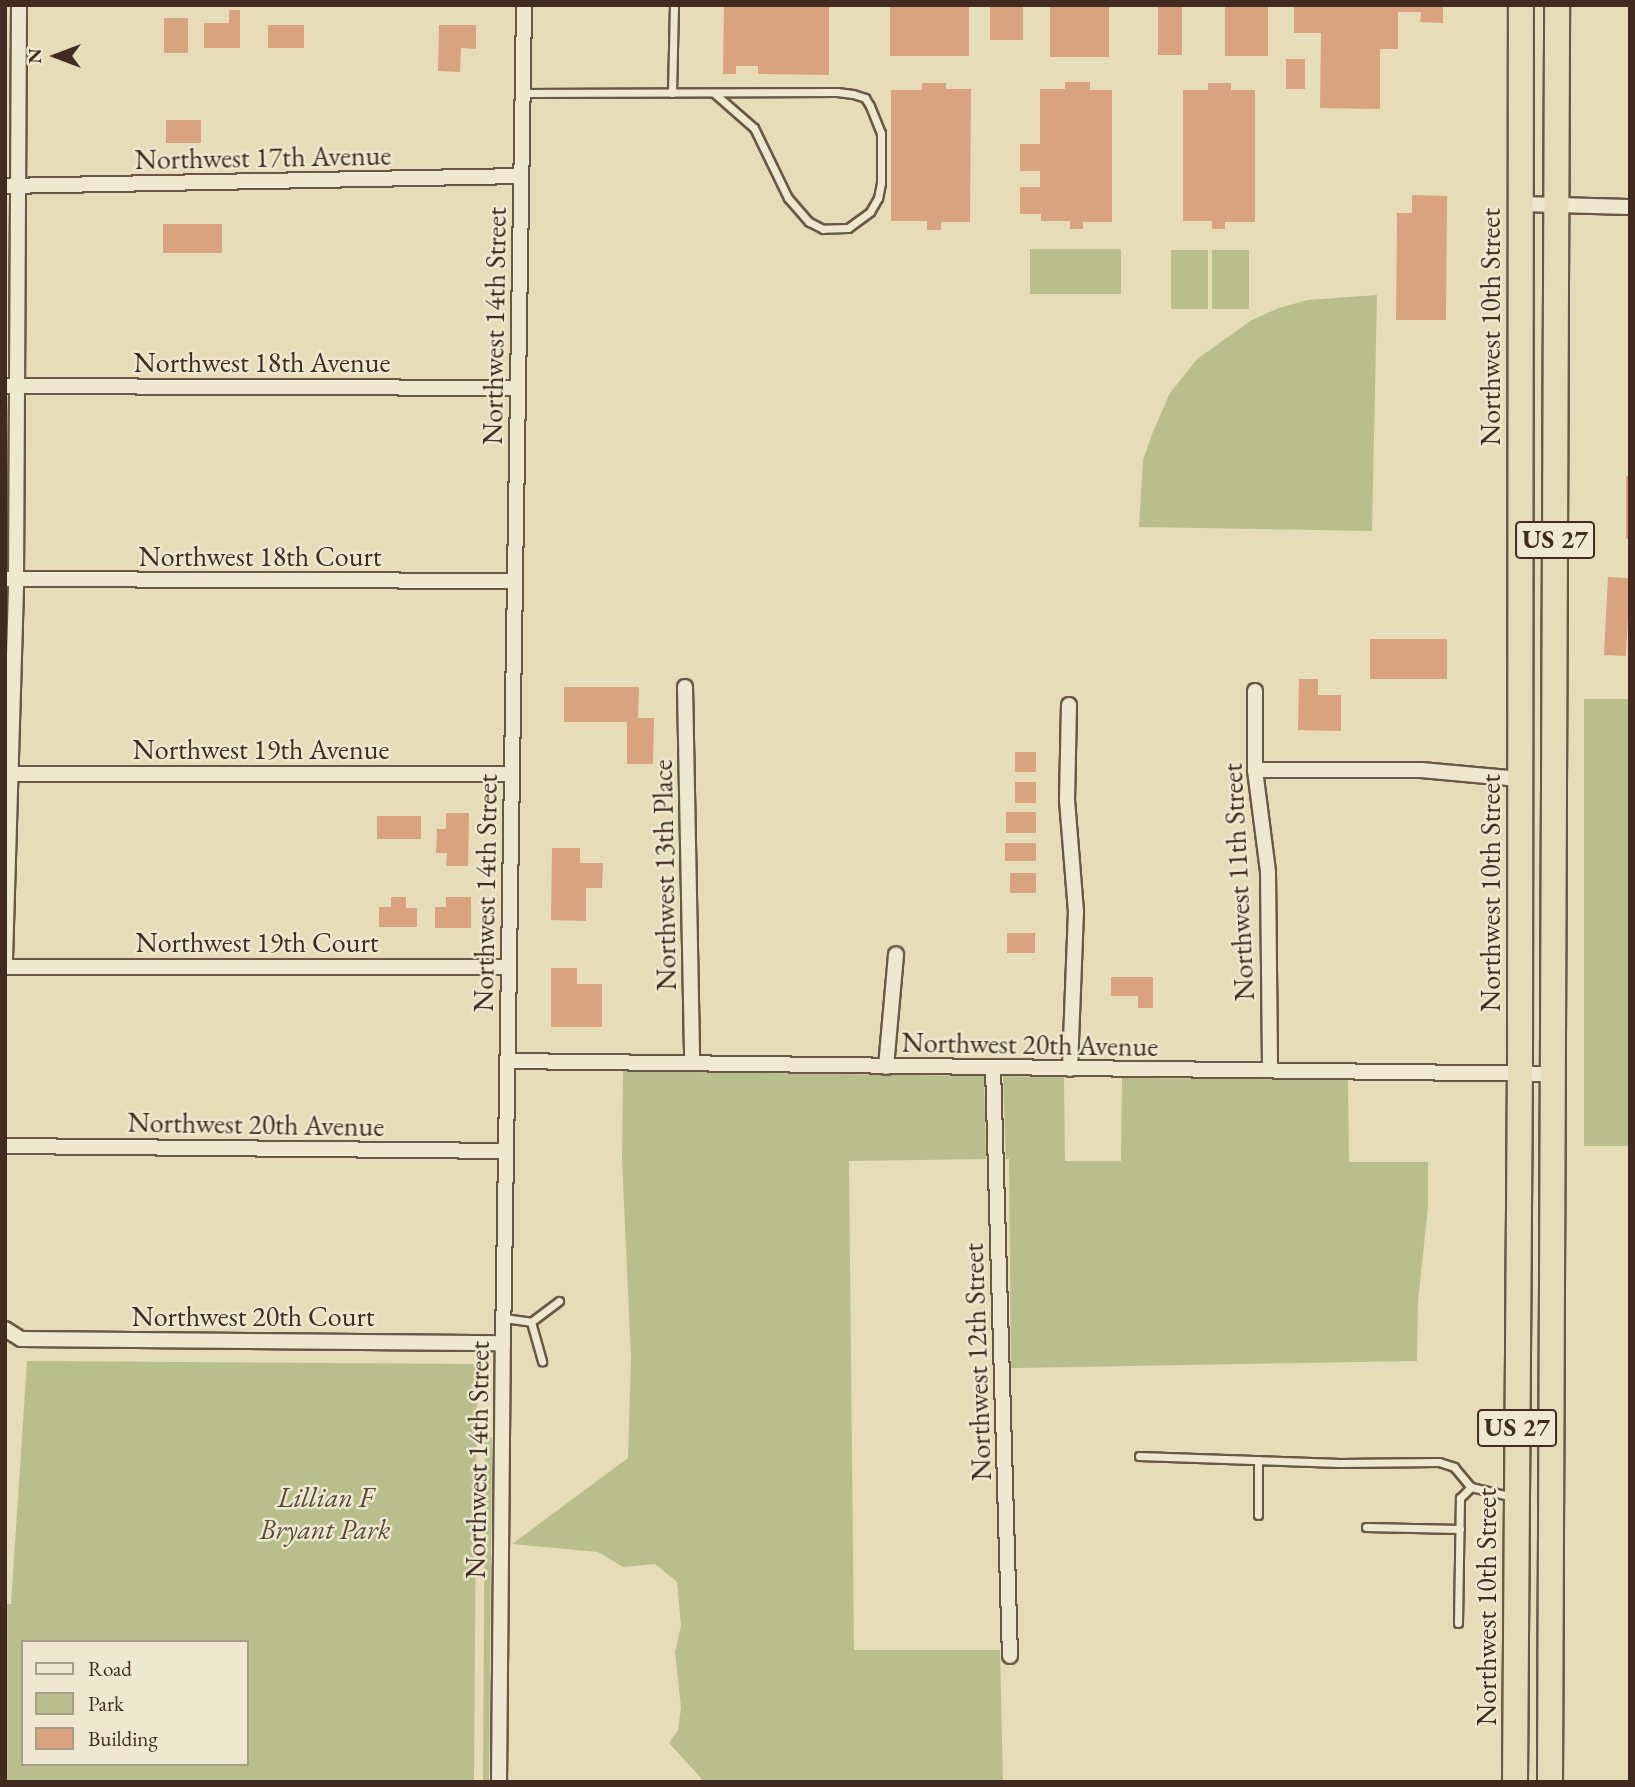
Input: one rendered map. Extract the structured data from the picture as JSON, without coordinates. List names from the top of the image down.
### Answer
{
  "streets": {
    "highway": ["Northwest 10th Street", "US 27"],
    "street": [
      "Northwest 17th Avenue",
      "Northwest 14th Street",
      "Northwest 18th Avenue",
      "Northwest 18th Court",
      "Northwest 19th Avenue",
      "Northwest 13th Place",
      "Northwest 11th Street",
      "Northwest 19th Court",
      "Northwest 20th Avenue",
      "Northwest 20th Court",
      "Northwest 12th Street"
    ]
  },
  "crossings": [
    ["Northwest 17th Avenue", "Northwest 14th Street"],
    ["Northwest 14th Street", "Northwest 18th Avenue"],
    ["Northwest 14th Street", "Northwest 18th Court"],
    ["Northwest 14th Street", "Northwest 19th Avenue"],
    ["Northwest 14th Street", "Northwest 19th Court"],
    ["Northwest 14th Street", "Northwest 20th Avenue"],
    ["Northwest 14th Street", "Northwest 20th Court"],
    ["Northwest 10th Street", "Northwest 20th Avenue"],
    ["US 27", "Northwest 20th Avenue"],
    ["Northwest 13th Place", "Northwest 20th Avenue"],
    ["Northwest 11th Street", "Northwest 20th Avenue"],
    ["Northwest 20th Avenue", "Northwest 12th Street"]
  ],
  "parks": ["Lillian F Bryant Park"],
  "legend": ["Road", "Park", "Building"],
  "north": "left"
}
